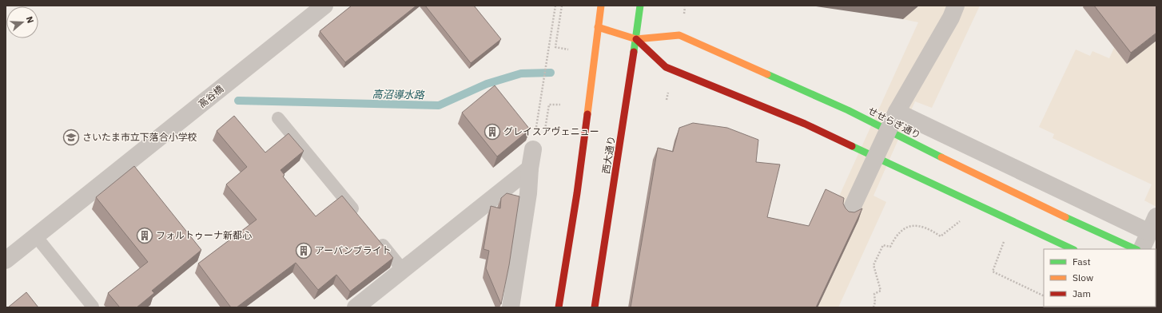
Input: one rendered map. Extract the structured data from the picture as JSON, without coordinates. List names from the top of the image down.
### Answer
{
  "streets": {
    "street": ["高谷橋", "せせらぎ通り", "西大通り"]
  },
  "crossings": [
    ["せせらぎ通り", "西大通り"]
  ],
  "water": ["高沼導水路"],
  "places": {
    "building": ["グレイスアヴェニュー", "フォルトゥーナ新都心", "アーバンブライト"],
    "school or university": ["さいたま市立下落合小学校"]
  },
  "legend": ["Fast", "Slow", "Jam"],
  "north": "right"
}
